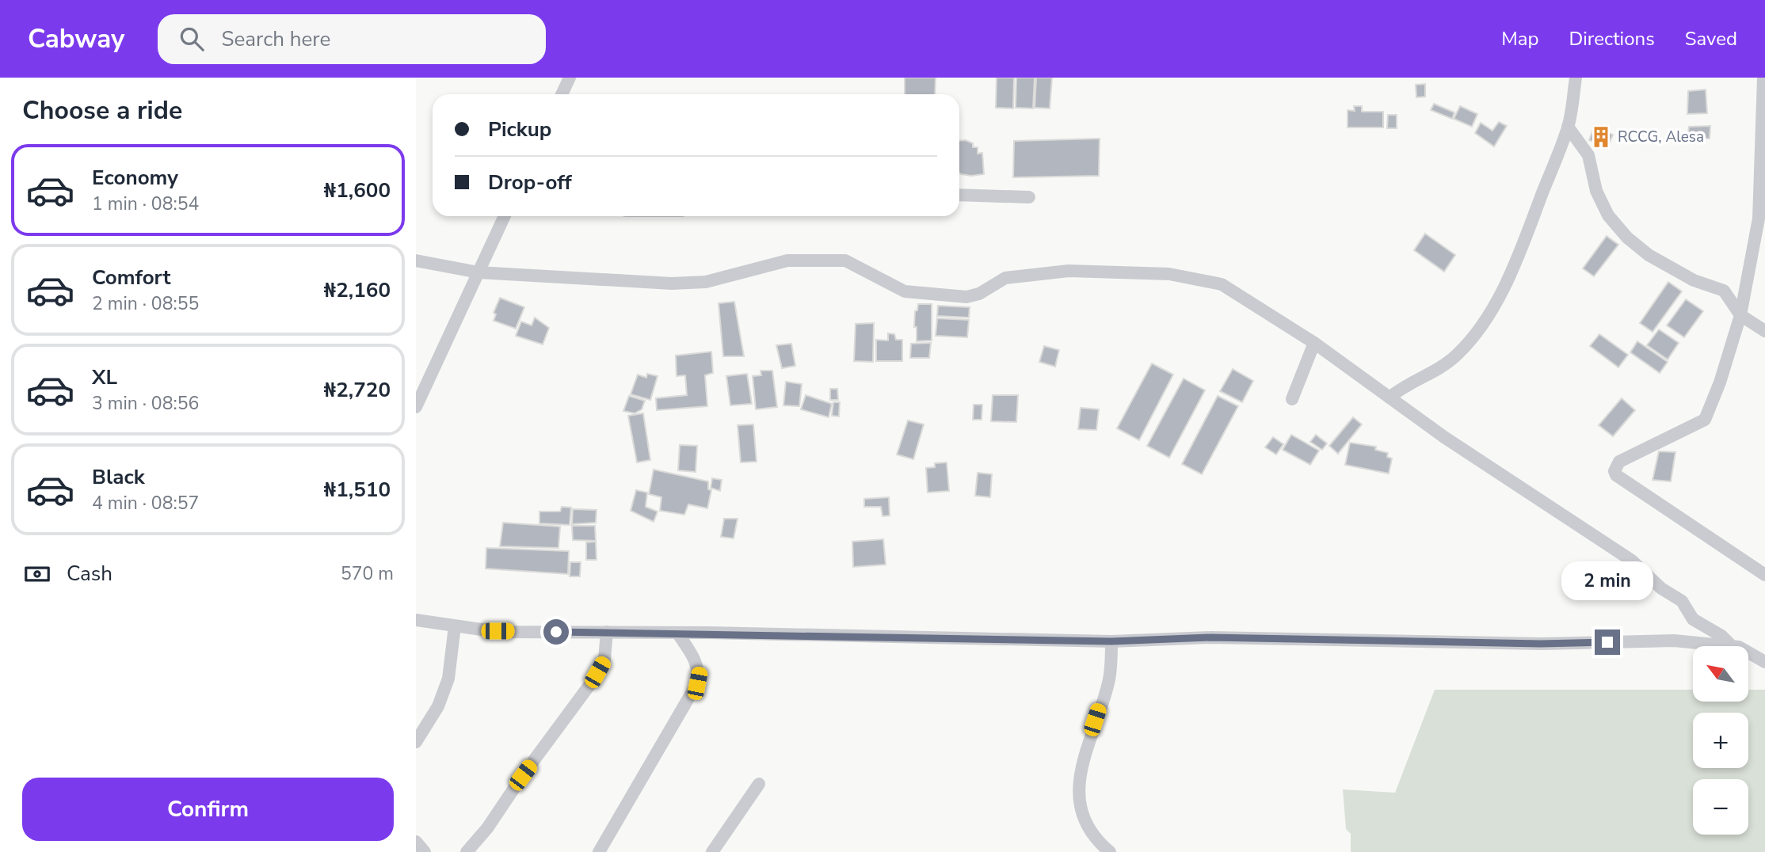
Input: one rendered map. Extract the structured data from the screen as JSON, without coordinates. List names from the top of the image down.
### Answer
{
  "places": {
    "building": ["RCCG, Alesa"]
  },
  "north": "top left",
  "page": {
    "header": "Cabway",
    "search": "Search here",
    "nav": ["Map", "Directions", "Saved"],
    "heading": "Choose a ride",
    "banner": ["Pickup", "Drop-off"],
    "list": [
      {
        "name": "Economy",
        "note": "1 min · 08:54",
        "value": "₦1,600"
      },
      {
        "name": "Comfort",
        "note": "2 min · 08:55",
        "value": "₦2,160"
      },
      {
        "name": "XL",
        "note": "3 min · 08:56",
        "value": "₦2,720"
      },
      {
        "name": "Black",
        "note": "4 min · 08:57",
        "value": "₦1,510"
      }
    ],
    "pay": ["Cash", "570 m"],
    "bubble": "2 min",
    "map_buttons": ["+", "−"],
    "buttons": "Confirm"
  }
}
